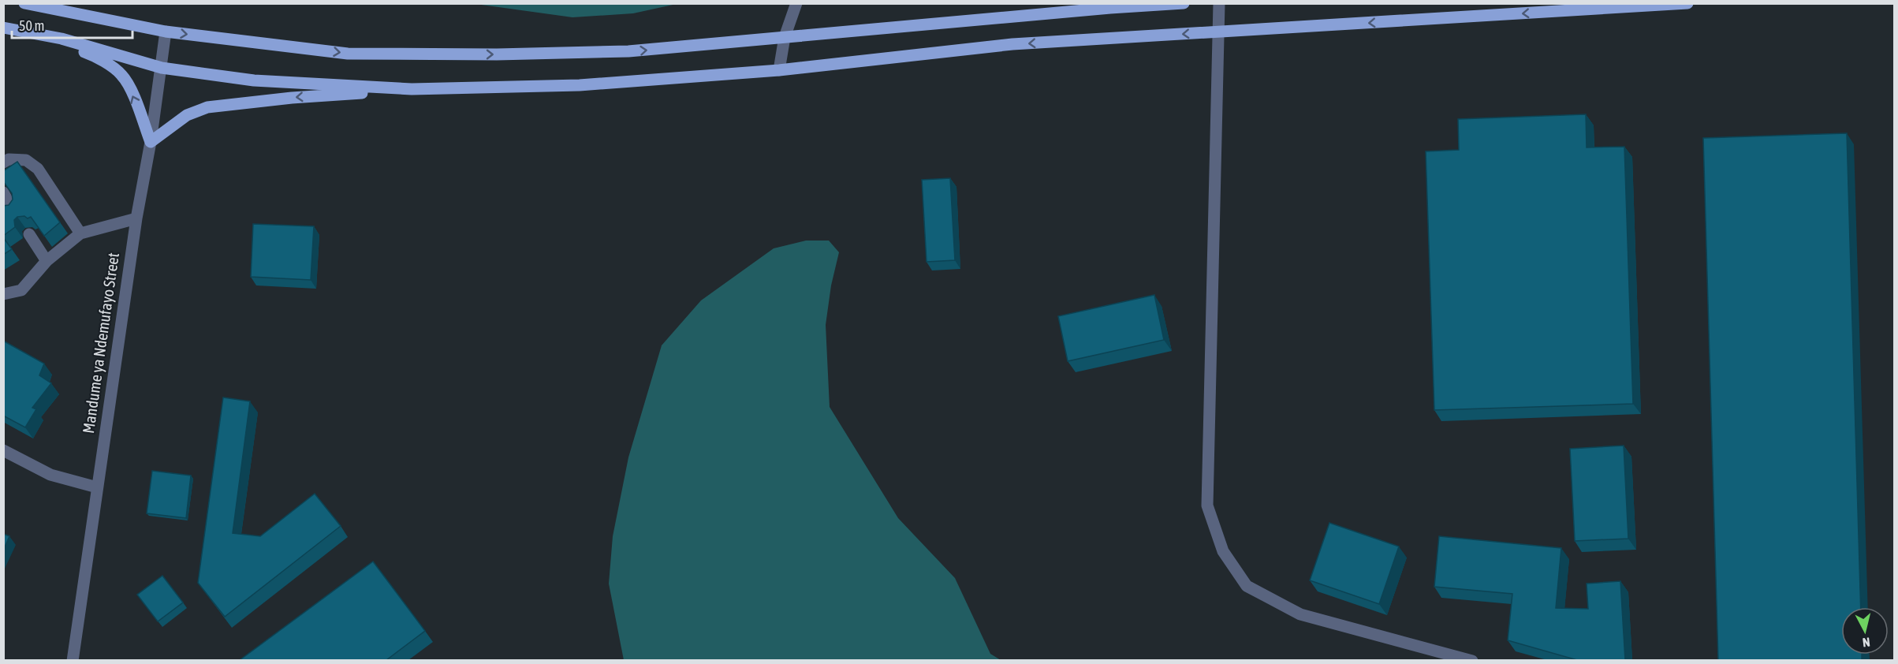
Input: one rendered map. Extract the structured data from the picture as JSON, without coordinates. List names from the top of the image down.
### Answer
{
  "streets": {
    "street": ["Mandume ya Ndemufayo Street"]
  },
  "scale_bar": "50 m",
  "north": "bottom"
}
